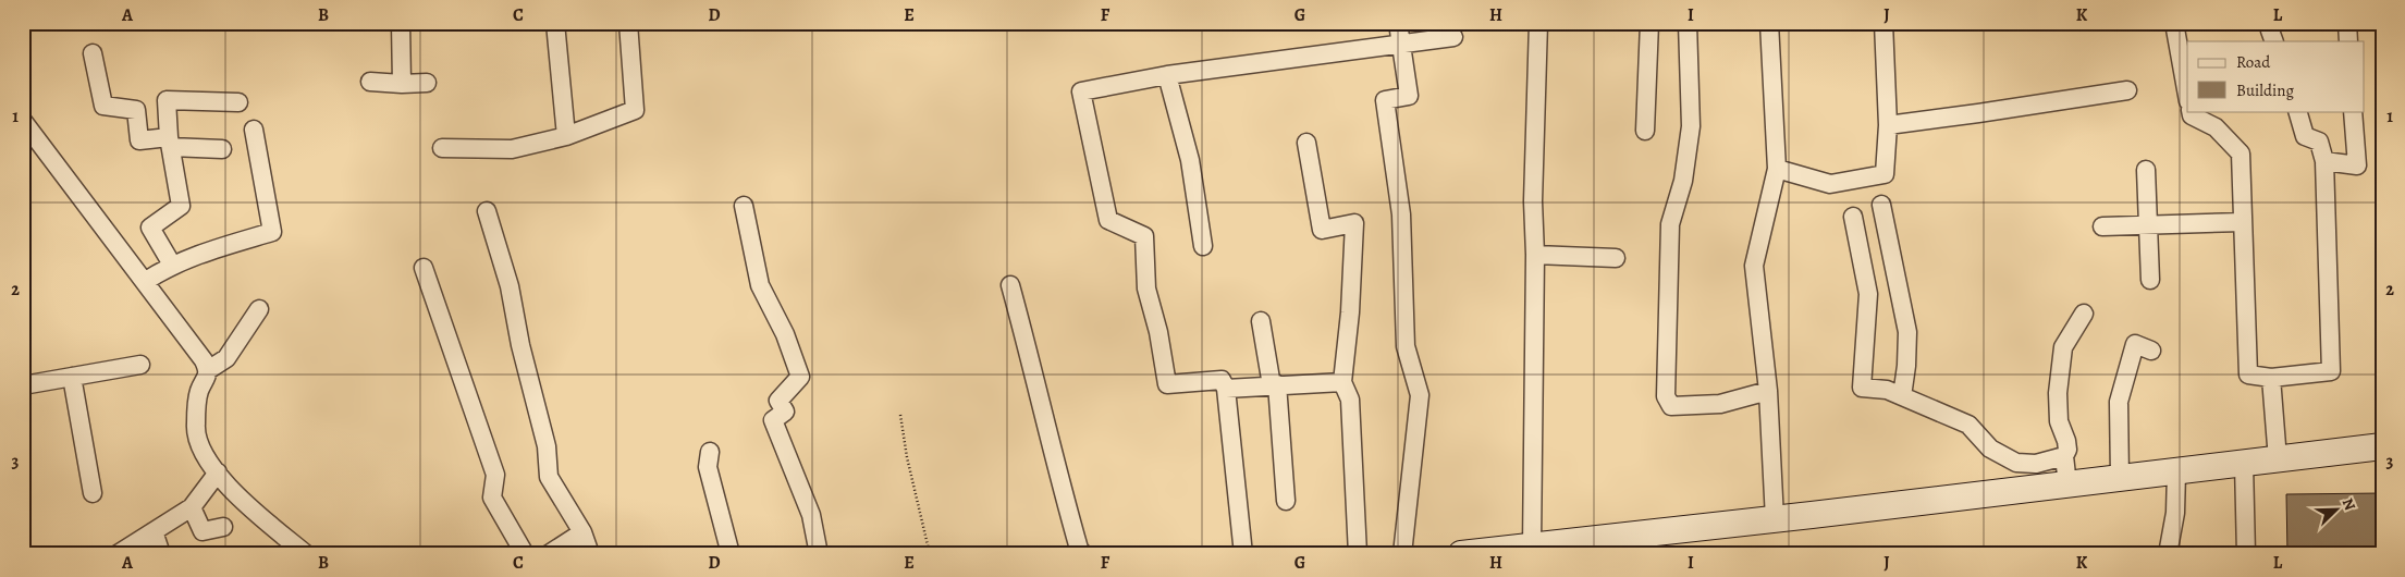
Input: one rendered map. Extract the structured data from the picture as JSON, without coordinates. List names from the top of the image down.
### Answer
{
  "legend": ["Road", "Building"],
  "north": "top right",
  "grid": {
    "columns": [
      "A",
      "B",
      "C",
      "D",
      "E",
      "F",
      "G",
      "H",
      "I",
      "J",
      "K",
      "L"
    ],
    "rows": ["1", "2", "3"]
  }
}
